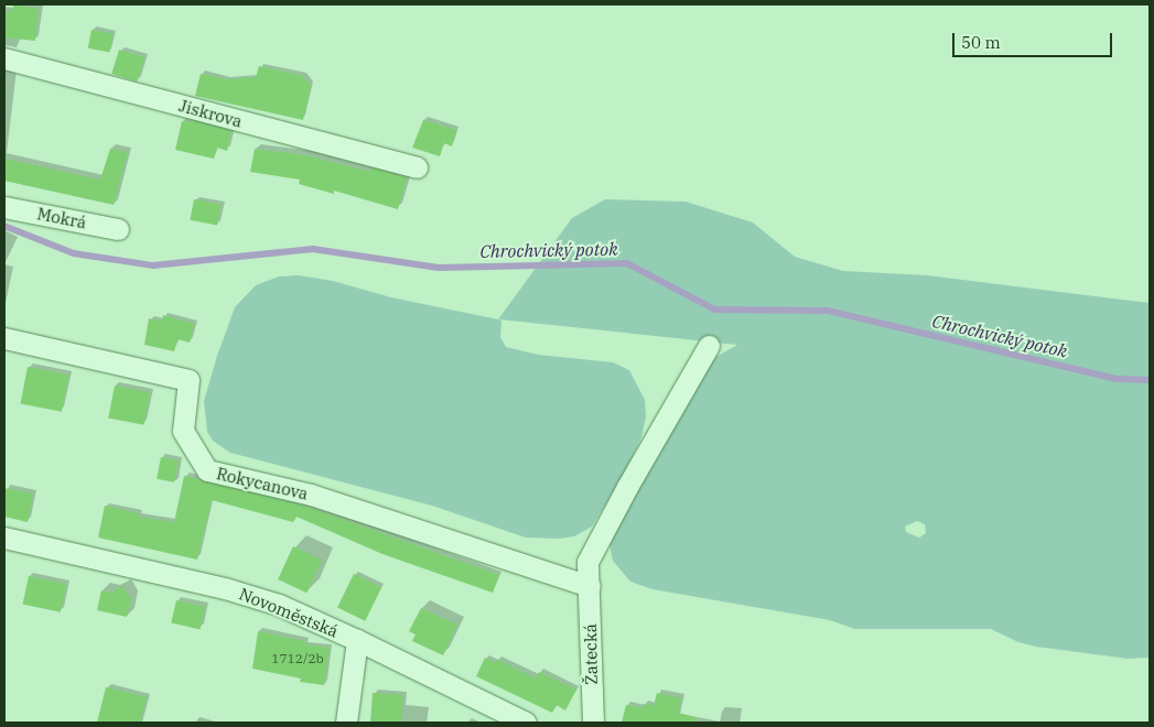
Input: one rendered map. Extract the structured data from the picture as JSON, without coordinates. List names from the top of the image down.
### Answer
{
  "streets": {
    "street": [
      "Jiskrova",
      "Mokrá",
      "Rokycanova",
      "Novoměstská",
      "Žatecká"
    ]
  },
  "crossings": [
    ["Rokycanova", "Žatecká"]
  ],
  "water": ["Chrochvický potok"],
  "house_numbers": ["1712/2b"],
  "scale_bar": "50 m"
}
